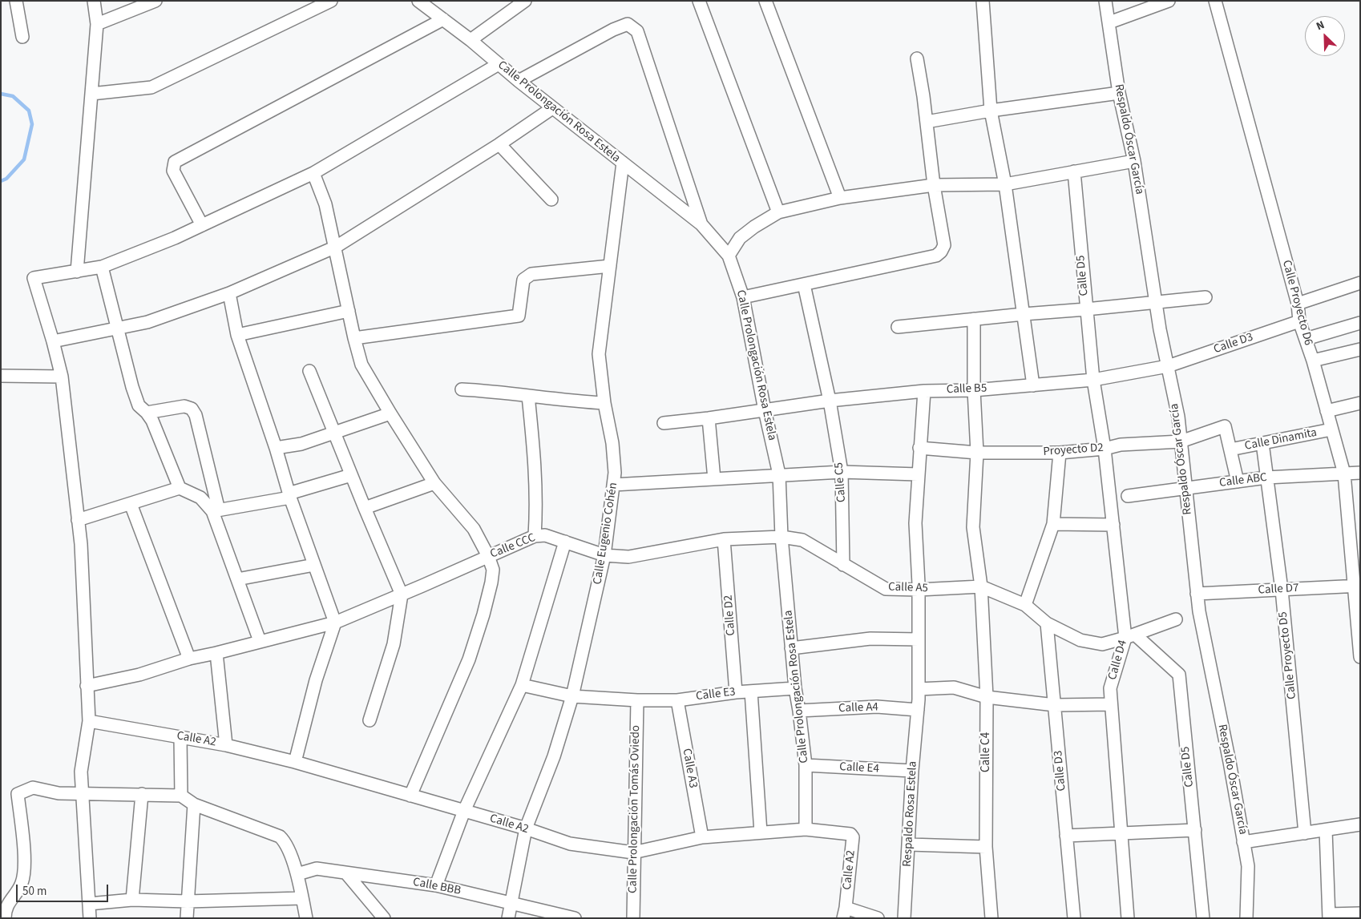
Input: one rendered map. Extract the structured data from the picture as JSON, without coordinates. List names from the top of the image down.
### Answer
{
  "streets": {
    "street": [
      "Calle Prolongación Rosa Estela",
      "Respaldo Óscar García",
      "Calle D5",
      "Calle Proyecto D6",
      "Calle D3",
      "Calle B5",
      "Calle Dinamita",
      "Proyecto D2",
      "Calle ABC",
      "Calle C5",
      "Calle Eugenio Cohén",
      "Calle CCC",
      "Calle A5",
      "Calle D7",
      "Calle D2",
      "Calle Proyecto D5",
      "Calle D4",
      "Calle E3",
      "Calle A4",
      "Calle A2",
      "Calle C4",
      "Calle A3",
      "Calle E4",
      "Calle Prolongación Tomás Oviedo",
      "Respaldo Rosa Estela",
      "Calle BBB"
    ]
  },
  "crossings": [
    ["Calle Prolongación Rosa Estela", "Calle B5"],
    ["Calle Prolongación Rosa Estela", "Calle Eugenio Cohén"],
    ["Calle Prolongación Rosa Estela", "Calle A5"],
    ["Calle Prolongación Rosa Estela", "Calle E3"],
    ["Calle Prolongación Rosa Estela", "Calle A4"],
    ["Calle Prolongación Rosa Estela", "Calle A2"],
    ["Calle Prolongación Rosa Estela", "Calle E4"],
    ["Respaldo Óscar García", "Calle D3"],
    ["Respaldo Óscar García", "Calle B5"],
    ["Respaldo Óscar García", "Proyecto D2"],
    ["Respaldo Óscar García", "Calle ABC"],
    ["Respaldo Óscar García", "Calle D7"],
    ["Calle D5", "Calle B5"],
    ["Calle D5", "Calle A5"],
    ["Calle D5", "Calle D4"],
    ["Calle Proyecto D6", "Calle D3"],
    ["Calle Proyecto D6", "Calle Dinamita"],
    ["Calle Proyecto D6", "Calle ABC"],
    ["Calle Proyecto D6", "Calle D7"],
    ["Calle D3", "Calle B5"],
    ["Calle D3", "Calle A5"],
    ["Calle B5", "Calle C5"],
    ["Calle B5", "Calle D4"],
    ["Calle B5", "Respaldo Rosa Estela"],
    ["Calle Dinamita", "Proyecto D2"],
    ["Calle Dinamita", "Calle Proyecto D5"],
    ["Proyecto D2", "Calle D4"],
    ["Proyecto D2", "Calle C4"],
    ["Proyecto D2", "Respaldo Rosa Estela"],
    ["Calle ABC", "Calle Proyecto D5"],
    ["Calle C5", "Calle A5"],
    ["Calle Eugenio Cohén", "Calle CCC"],
    ["Calle Eugenio Cohén", "Calle E3"],
    ["Calle Eugenio Cohén", "Calle A2"],
    ["Calle Eugenio Cohén", "Calle BBB"],
    ["Calle CCC", "Calle A5"],
    ["Calle CCC", "Calle D2"],
    ["Calle A5", "Calle D2"],
    ["Calle A5", "Calle D4"],
    ["Calle A5", "Calle C4"],
    ["Calle A5", "Respaldo Rosa Estela"],
    ["Calle D7", "Calle Proyecto D5"],
    ["Calle D2", "Calle E3"],
    ["Calle E3", "Calle A3"],
    ["Calle E3", "Calle Prolongación Tomás Oviedo"],
    ["Calle A4", "Respaldo Rosa Estela"],
    ["Calle A2", "Calle A3"],
    ["Calle A2", "Calle Prolongación Tomás Oviedo"],
    ["Calle E4", "Respaldo Rosa Estela"]
  ],
  "scale_bar": "50 m",
  "north": "top left"
}
